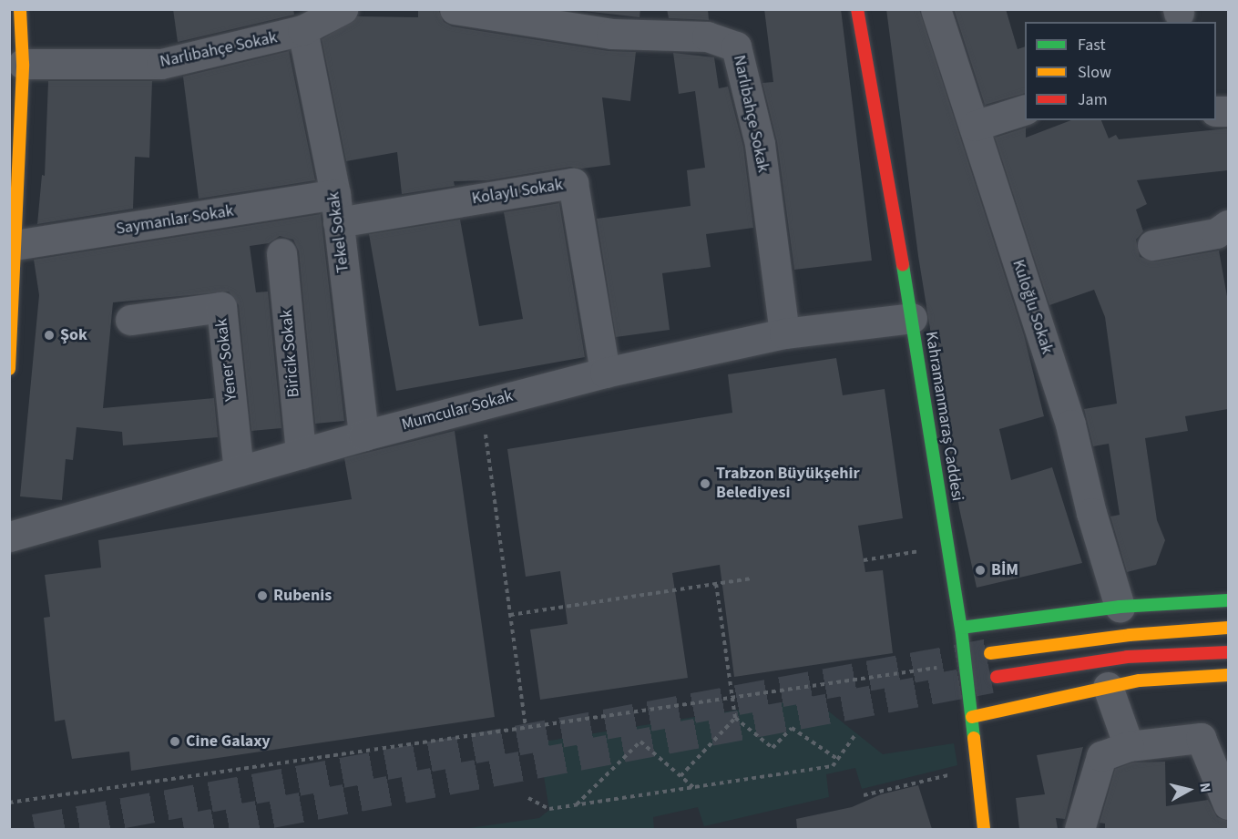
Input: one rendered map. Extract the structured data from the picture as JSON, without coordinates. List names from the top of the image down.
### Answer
{
  "streets": {
    "street": [
      "Narlıbahçe Sokak",
      "Kolaylı Sokak",
      "Saymanlar Sokak",
      "Tekel Sokak",
      "Kuloğlu Sokak",
      "Biricik Sokak",
      "Yener Sokak",
      "Mumcular Sokak",
      "Kahramanmaraş Caddesi"
    ]
  },
  "crossings": [
    ["Narlıbahçe Sokak", "Tekel Sokak"],
    ["Narlıbahçe Sokak", "Mumcular Sokak"],
    ["Kolaylı Sokak", "Saymanlar Sokak"],
    ["Kolaylı Sokak", "Tekel Sokak"],
    ["Kolaylı Sokak", "Mumcular Sokak"],
    ["Saymanlar Sokak", "Tekel Sokak"],
    ["Tekel Sokak", "Mumcular Sokak"],
    ["Biricik Sokak", "Mumcular Sokak"],
    ["Yener Sokak", "Mumcular Sokak"],
    ["Mumcular Sokak", "Kahramanmaraş Caddesi"]
  ],
  "places": [
    "Şok",
    "Trabzon Büyükşehir Belediyesi",
    "BİM",
    "Rubenis",
    "Cine Galaxy"
  ],
  "legend": ["Fast", "Slow", "Jam"],
  "north": "right"
}
